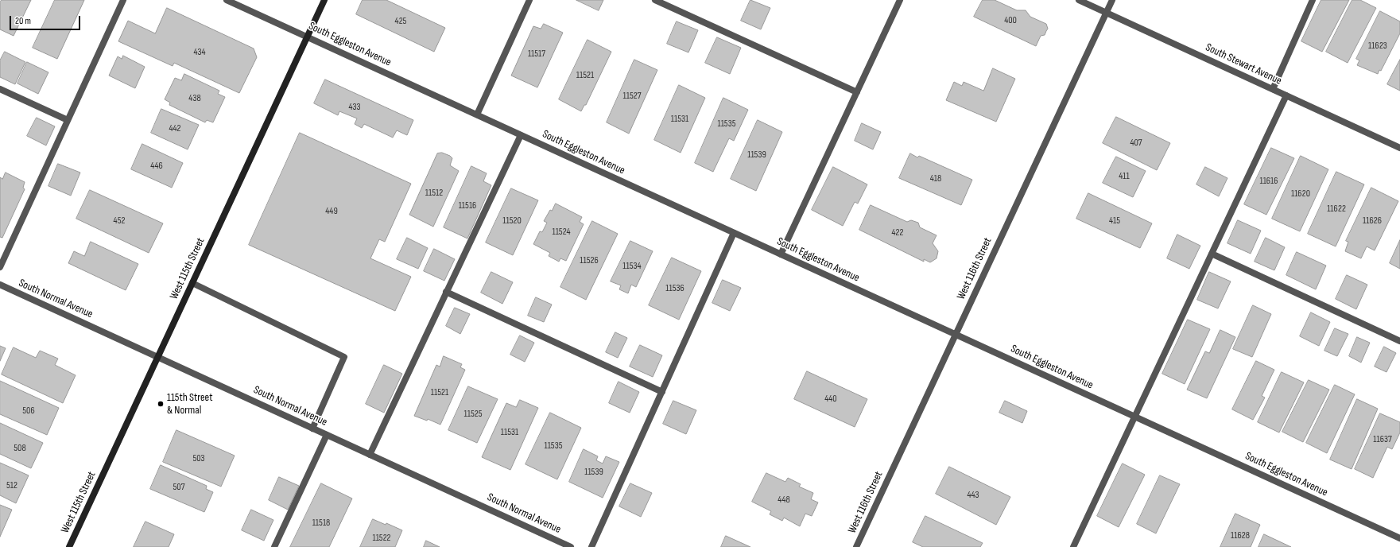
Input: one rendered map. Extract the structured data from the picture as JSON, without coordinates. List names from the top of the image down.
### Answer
{
  "streets": {
    "street": [
      "South Eggleston Avenue",
      "South Stewart Avenue",
      "West 115th Street",
      "West 116th Street",
      "South Normal Avenue"
    ]
  },
  "crossings": [
    ["South Eggleston Avenue", "West 115th Street"],
    ["South Eggleston Avenue", "West 116th Street"],
    ["South Stewart Avenue", "West 116th Street"],
    ["West 115th Street", "South Normal Avenue"]
  ],
  "places": ["115th Street & Normal"],
  "house_numbers": [
    "400",
    "425",
    "11623",
    "434",
    "11517",
    "11521",
    "11527",
    "438",
    "433",
    "11531",
    "11535",
    "442",
    "407",
    "11539",
    "446",
    "411",
    "418",
    "11616",
    "11512",
    "11620",
    "11516",
    "11622",
    "449",
    "452",
    "11520",
    "415",
    "11626",
    "11524",
    "422",
    "11526",
    "11534",
    "11536",
    "11521",
    "440",
    "506",
    "11525",
    "11531",
    "11637",
    "11535",
    "508",
    "503",
    "11539",
    "512",
    "507",
    "443",
    "448",
    "11518",
    "11628",
    "11522"
  ],
  "scale_bar": "20 m"
}
